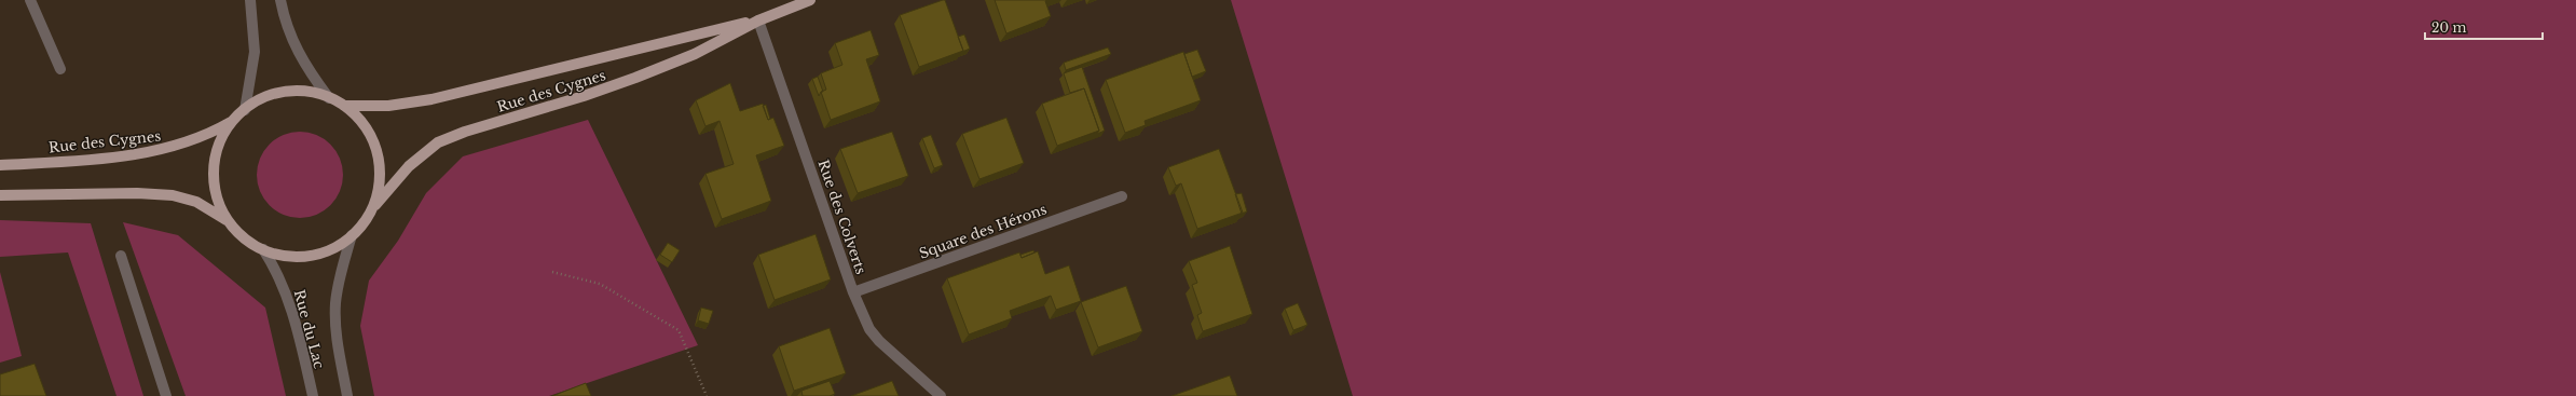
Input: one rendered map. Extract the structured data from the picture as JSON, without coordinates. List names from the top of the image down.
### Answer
{
  "streets": {
    "main road": ["Rue des Cygnes"],
    "street": ["Rue des Colverts", "Square des Hérons", "Rue du Lac"]
  },
  "crossings": [
    ["Rue des Cygnes", "Rue des Colverts"],
    ["Rue des Cygnes", "Rue du Lac"],
    ["Rue des Colverts", "Square des Hérons"]
  ],
  "scale_bar": "20 m"
}
